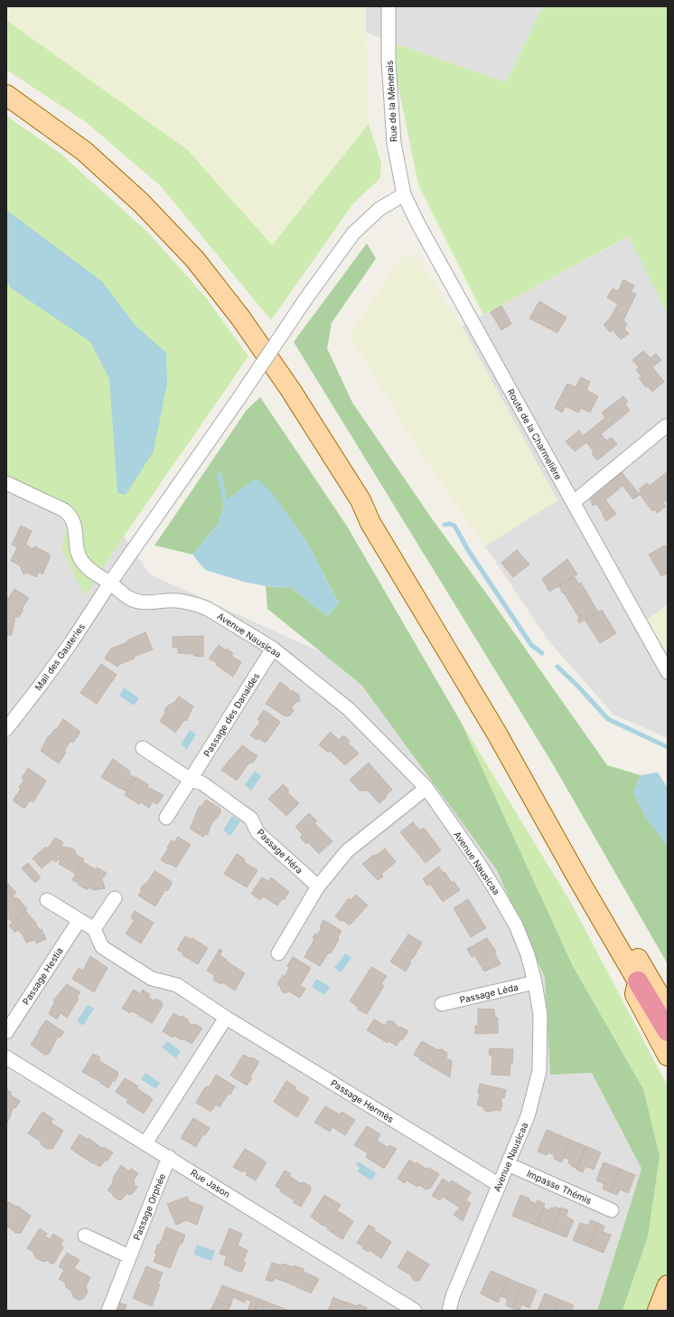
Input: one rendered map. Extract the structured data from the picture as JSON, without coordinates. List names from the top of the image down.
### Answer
{
  "streets": {
    "street": [
      "Rue de la Ménerais",
      "Route de la Charmelière",
      "Avenue Nausicaa",
      "Mail des Gauteries",
      "Passage des Danaides",
      "Passage Héra",
      "Passage Hestia",
      "Passage Léda",
      "Passage Hermès",
      "Rue Jason",
      "Impasse Thémis",
      "Passage Orphée"
    ]
  },
  "crossings": [
    ["Rue de la Ménerais", "Route de la Charmelière"],
    ["Rue de la Ménerais", "Mail des Gauteries"],
    ["Route de la Charmelière", "Mail des Gauteries"],
    ["Avenue Nausicaa", "Mail des Gauteries"],
    ["Avenue Nausicaa", "Passage des Danaides"],
    ["Avenue Nausicaa", "Passage Léda"],
    ["Avenue Nausicaa", "Passage Hermès"],
    ["Avenue Nausicaa", "Impasse Thémis"],
    ["Passage des Danaides", "Passage Héra"],
    ["Rue Jason", "Passage Orphée"]
  ]
}
